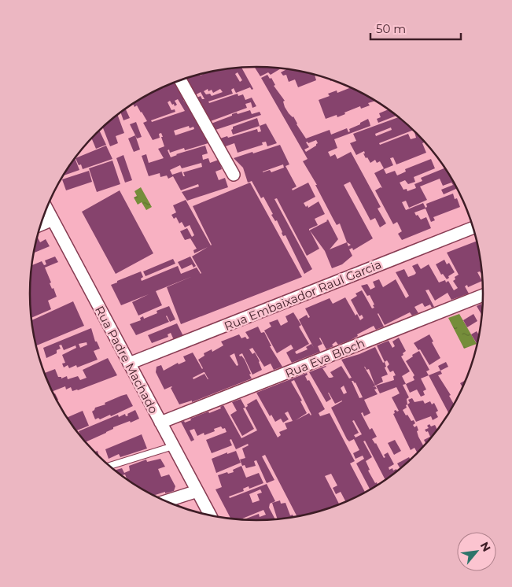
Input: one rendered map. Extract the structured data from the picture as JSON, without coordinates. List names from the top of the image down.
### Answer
{
  "streets": {
    "street": ["Rua Embaixador Raul Garcia", "Rua Eva Bloch", "Rua Padre Machado"]
  },
  "crossings": [
    ["Rua Embaixador Raul Garcia", "Rua Padre Machado"],
    ["Rua Eva Bloch", "Rua Padre Machado"]
  ],
  "scale_bar": "50 m",
  "north": "top right"
}
